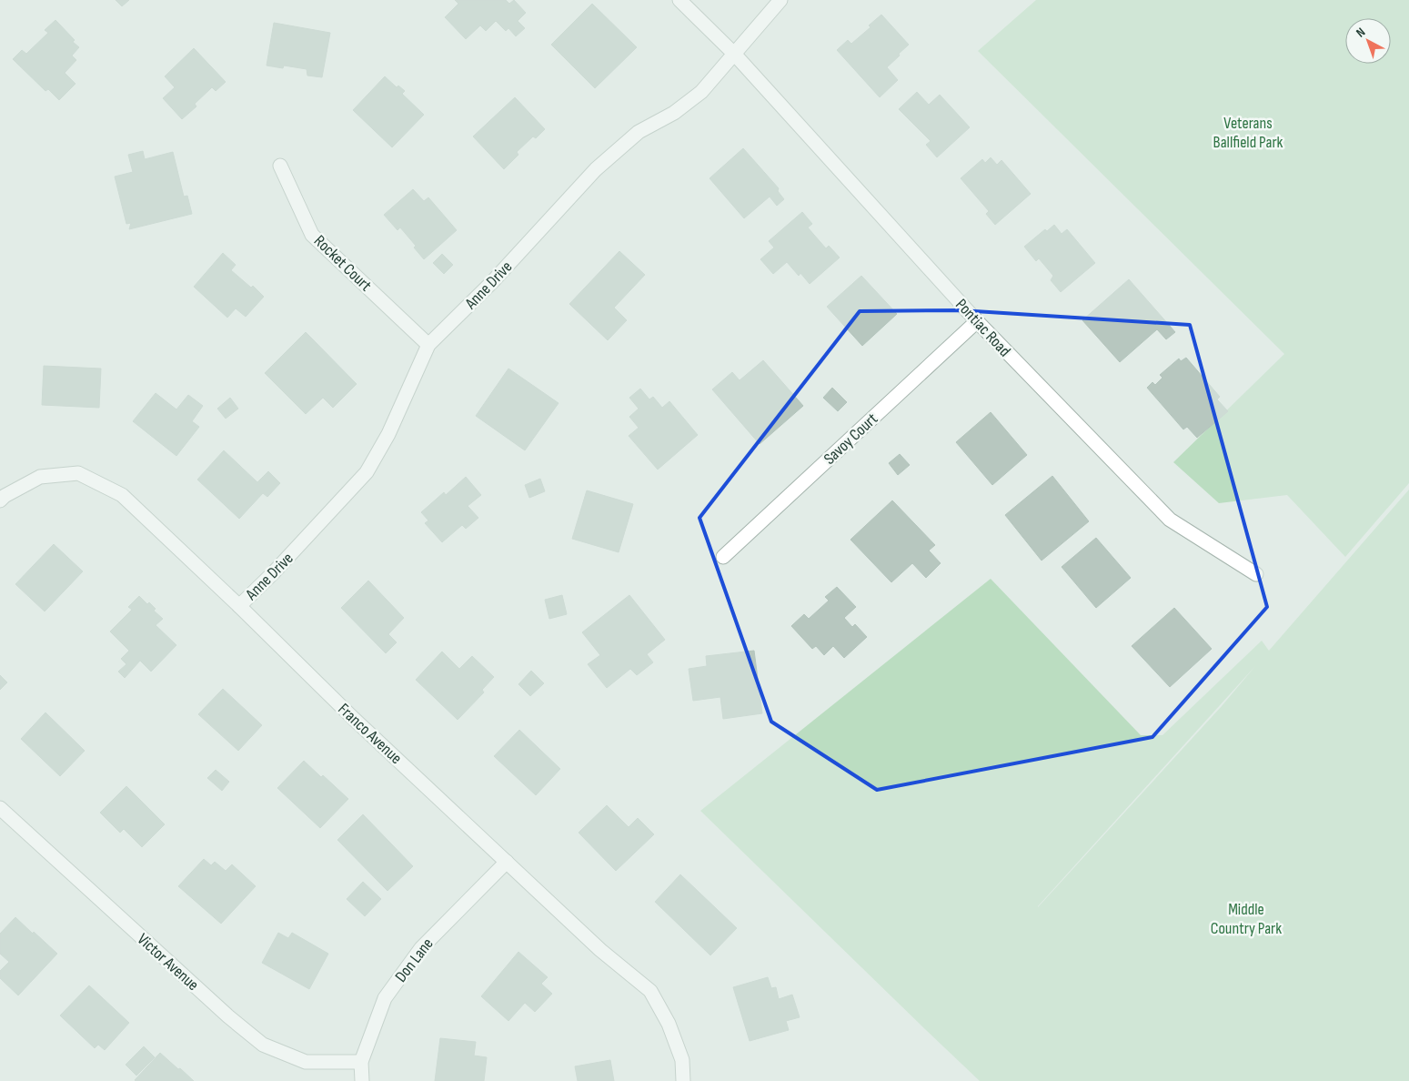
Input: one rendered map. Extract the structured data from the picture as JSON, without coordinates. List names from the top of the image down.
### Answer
{
  "streets": {
    "street": [
      "Rocket Court",
      "Anne Drive",
      "Pontiac Road",
      "Savoy Court",
      "Franco Avenue",
      "Don Lane",
      "Victor Avenue"
    ]
  },
  "crossings": [
    ["Rocket Court", "Anne Drive"],
    ["Anne Drive", "Pontiac Road"],
    ["Anne Drive", "Franco Avenue"],
    ["Pontiac Road", "Savoy Court"],
    ["Franco Avenue", "Don Lane"],
    ["Don Lane", "Victor Avenue"]
  ],
  "parks": ["Veterans Ballfield Park", "Middle Country Park"],
  "north": "top left"
}
